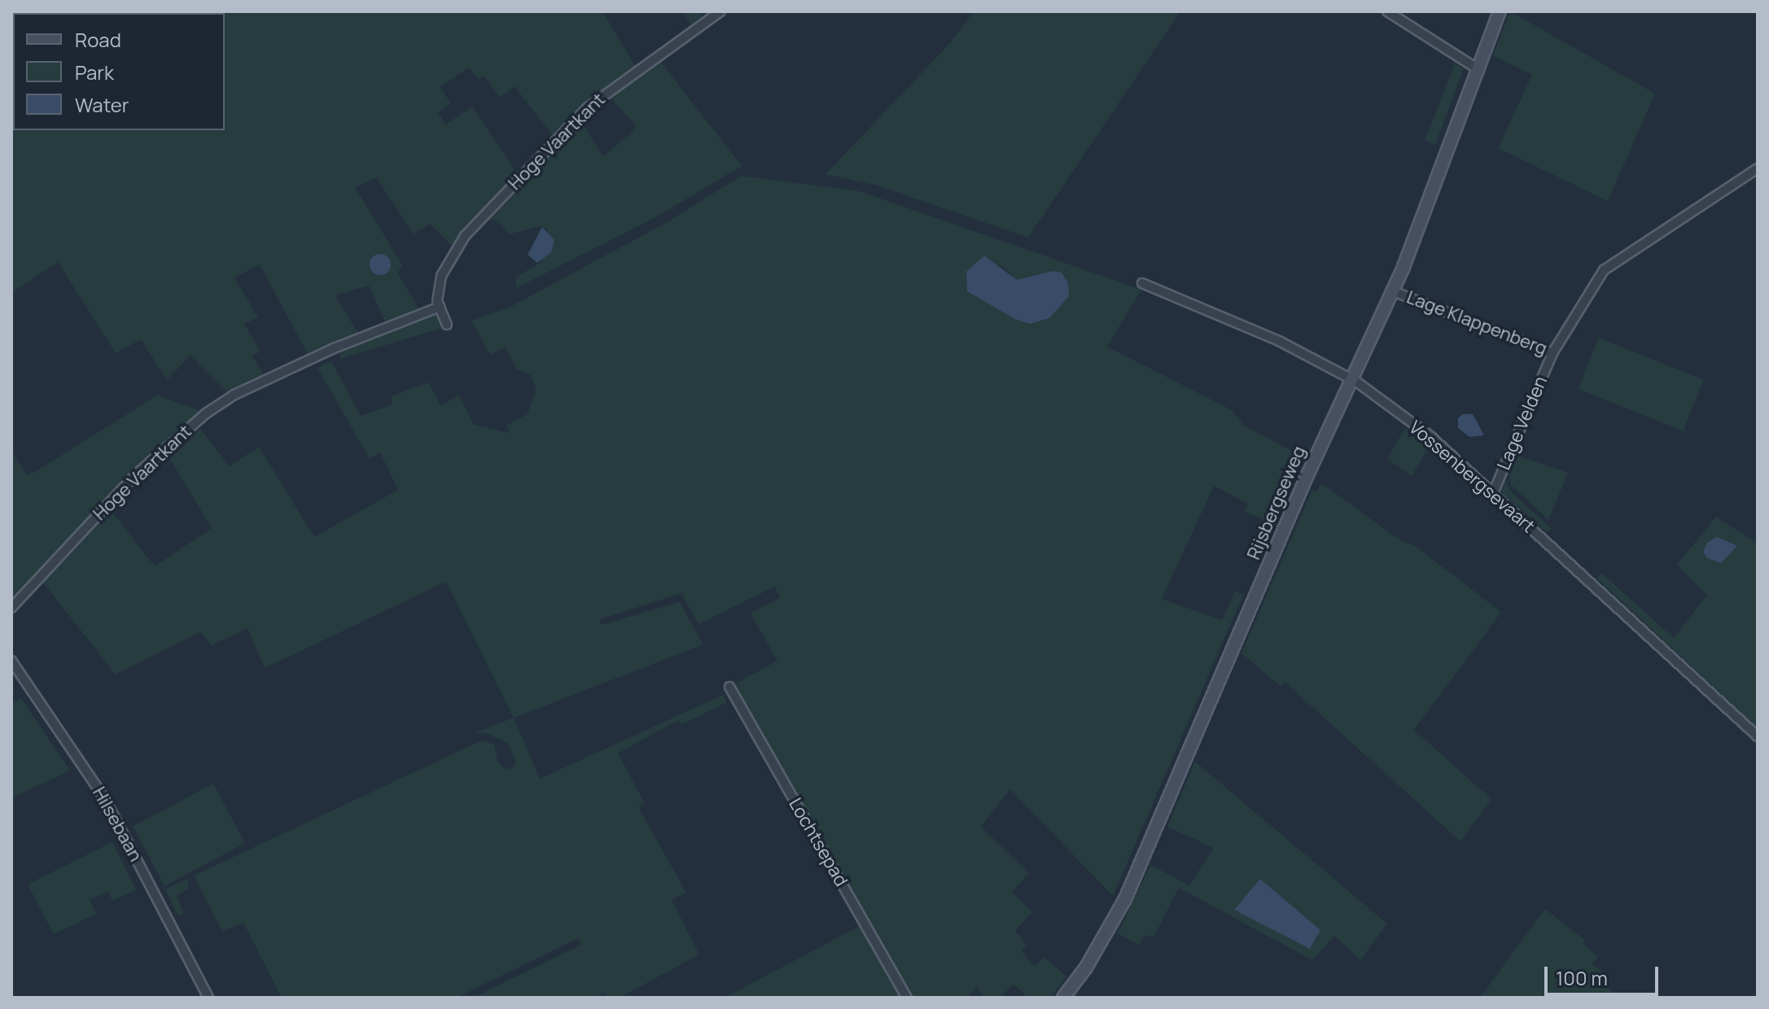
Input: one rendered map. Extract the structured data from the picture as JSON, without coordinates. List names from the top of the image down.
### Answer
{
  "streets": {
    "main road": ["Rijsbergseweg"],
    "street": [
      "Hoge Vaartkant",
      "Lage Klappenberg",
      "Lage Velden",
      "Vossenbergsevaart",
      "Hilsebaan",
      "Lochtsepad"
    ]
  },
  "crossings": [
    ["Lage Klappenberg", "Lage Velden"],
    ["Lage Klappenberg", "Rijsbergseweg"],
    ["Lage Velden", "Vossenbergsevaart"],
    ["Vossenbergsevaart", "Rijsbergseweg"]
  ],
  "legend": ["Road", "Park", "Water"],
  "scale_bar": "100 m"
}
